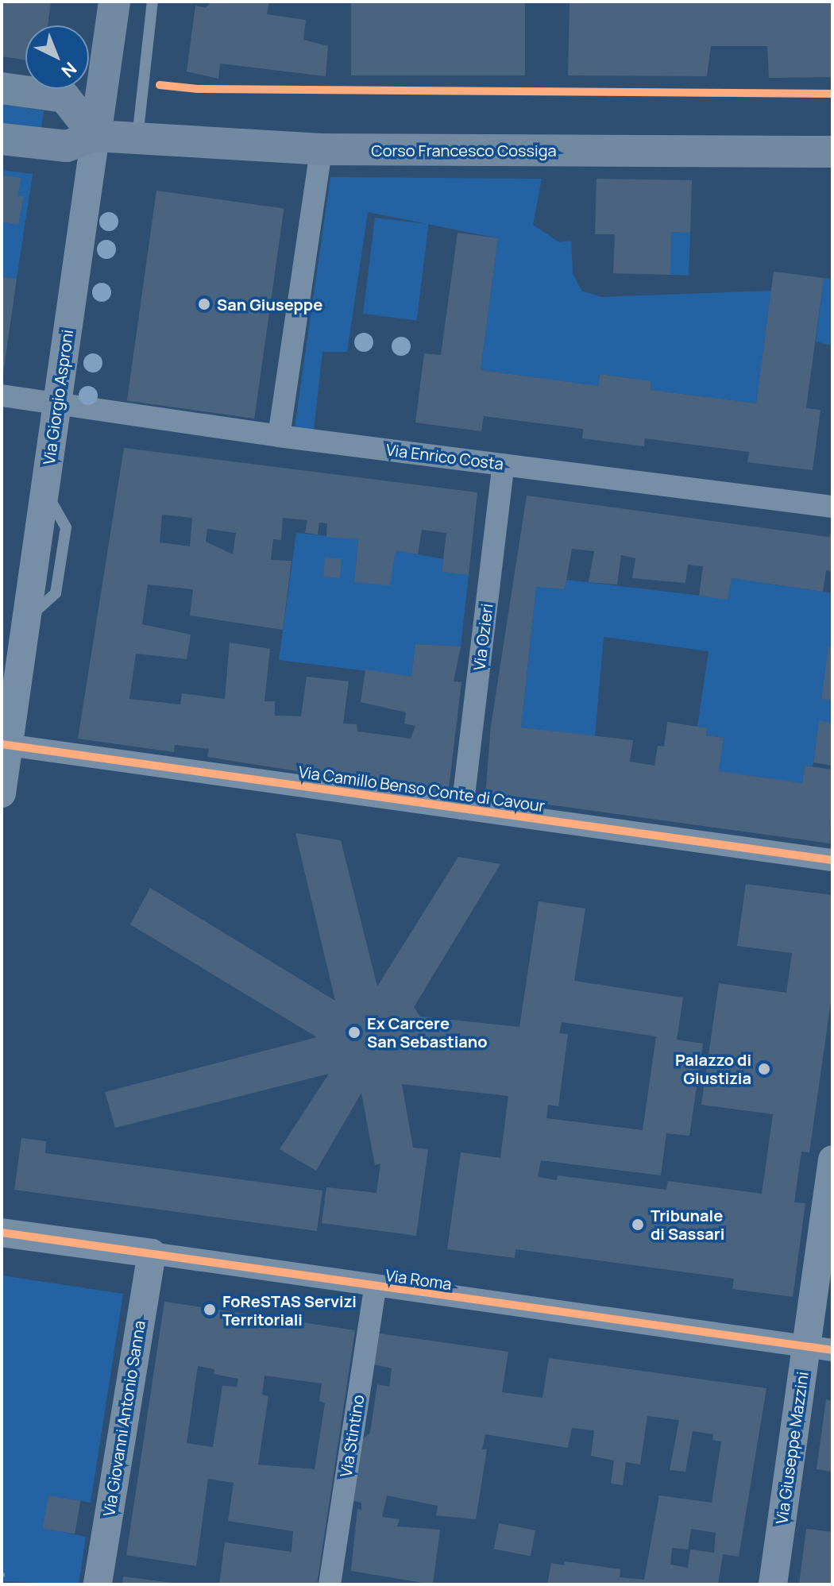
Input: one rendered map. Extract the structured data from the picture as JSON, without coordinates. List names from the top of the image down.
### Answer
{
  "streets": {
    "main road": ["Corso Francesco Cossiga", "Via Giorgio Asproni"],
    "street": [
      "Via Enrico Costa",
      "Via Ozieri",
      "Via Camillo Benso Conte di Cavour",
      "Via Roma",
      "Via Giovanni Antonio Sanna",
      "Via Stintino",
      "Via Giuseppe Mazzini"
    ]
  },
  "crossings": [
    ["Corso Francesco Cossiga", "Via Giorgio Asproni"],
    ["Via Giorgio Asproni", "Via Enrico Costa"],
    ["Via Giorgio Asproni", "Via Camillo Benso Conte di Cavour"],
    ["Via Enrico Costa", "Via Ozieri"],
    ["Via Ozieri", "Via Camillo Benso Conte di Cavour"],
    ["Via Roma", "Via Giovanni Antonio Sanna"],
    ["Via Roma", "Via Stintino"],
    ["Via Roma", "Via Giuseppe Mazzini"]
  ],
  "places": [
    "San Giuseppe",
    "Ex Carcere San Sebastiano",
    "Palazzo di Giustizia",
    "Tribunale di Sassari",
    "FoReSTAS Servizi Territoriali"
  ],
  "north": "bottom right"
}
